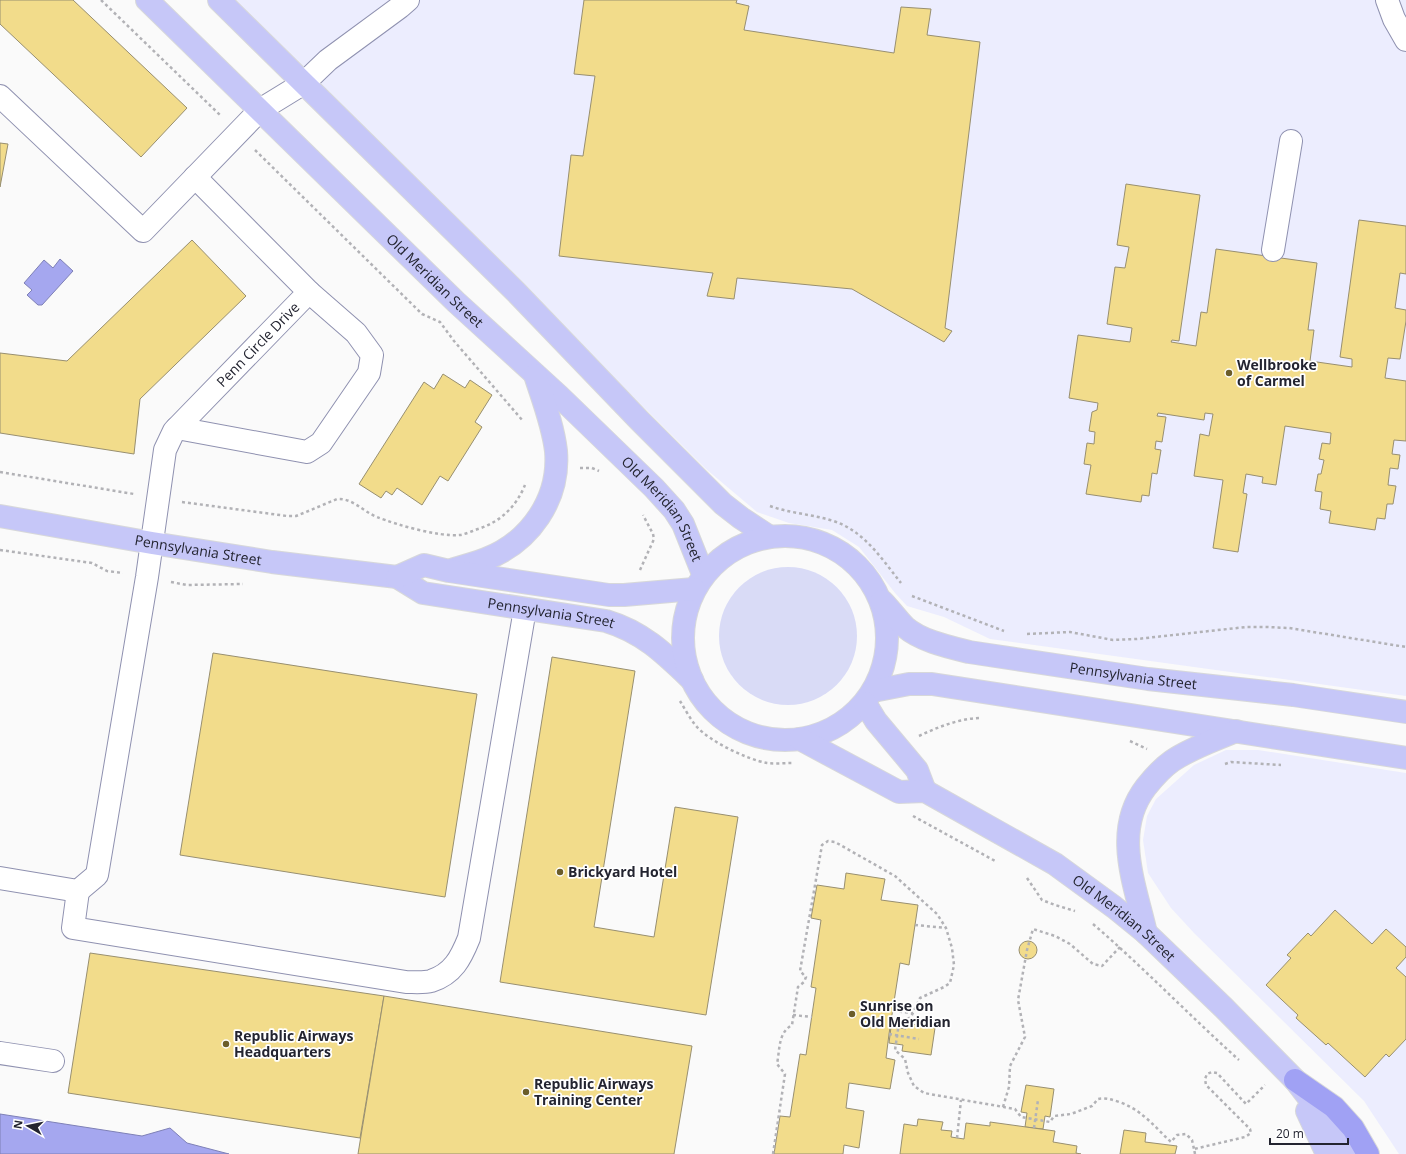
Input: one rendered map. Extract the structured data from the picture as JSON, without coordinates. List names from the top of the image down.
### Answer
{
  "streets": {
    "main road": ["Old Meridian Street", "Pennsylvania Street"],
    "street": ["Penn Circle Drive"]
  },
  "crossings": [
    ["Old Meridian Street", "Pennsylvania Street"],
    ["Penn Circle Drive", "Pennsylvania Street"]
  ],
  "places": [
    "Wellbrooke of Carmel",
    "Brickyard Hotel",
    "Sunrise on Old Meridian",
    "Republic Airways Headquarters",
    "Republic Airways Training Center"
  ],
  "scale_bar": "20 m",
  "north": "left"
}
